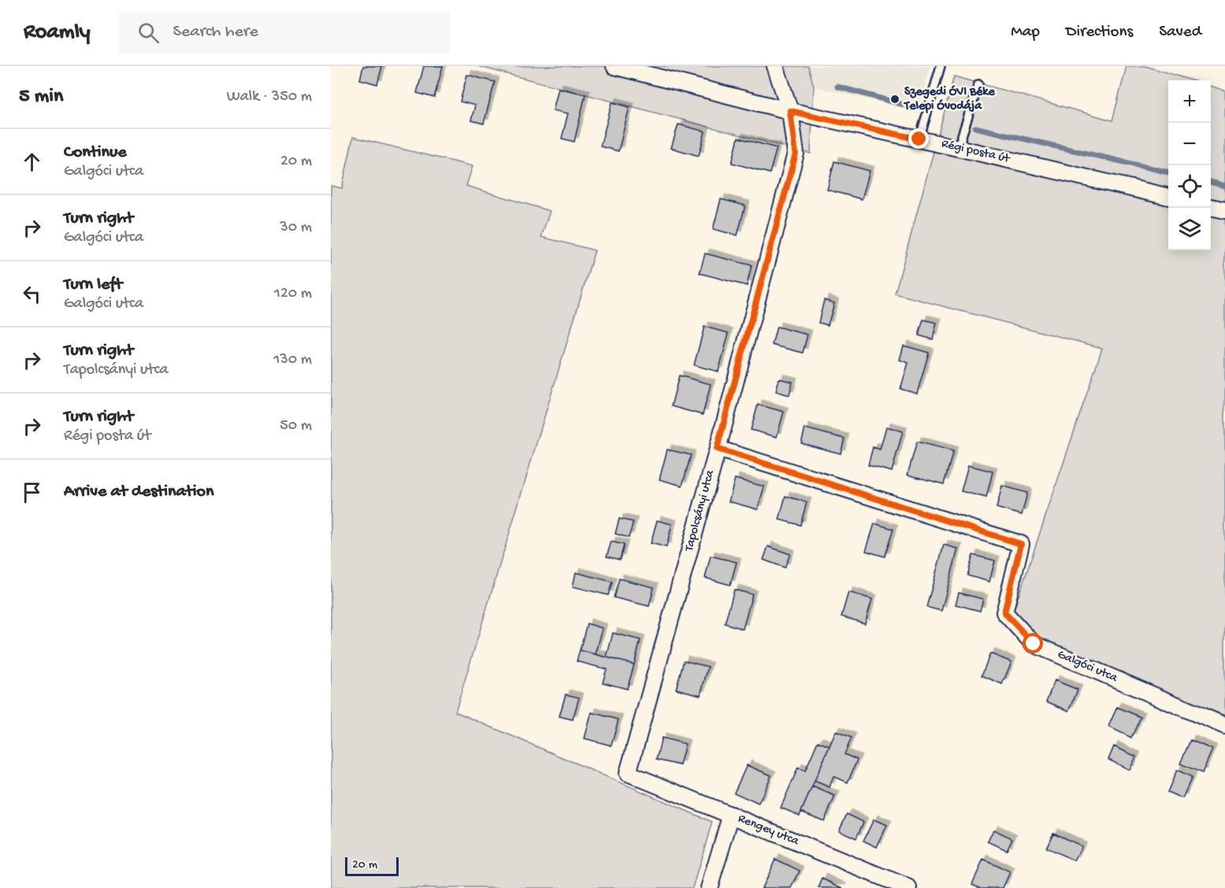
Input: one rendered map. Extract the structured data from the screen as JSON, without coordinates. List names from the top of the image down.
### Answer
{
  "streets": {
    "street": [
      "Régi posta út",
      "Tapolcsányi utca",
      "Galgóci utca",
      "Rengey utca"
    ]
  },
  "crossings": [
    ["Régi posta út", "Tapolcsányi utca"],
    ["Tapolcsányi utca", "Galgóci utca"],
    ["Tapolcsányi utca", "Rengey utca"]
  ],
  "places": ["Szegedi ÓVI Béke Telepi Óvodája"],
  "scale_bar": "20 m",
  "page": {
    "header": "Roamly",
    "search": "Search here",
    "nav": ["Map", "Directions", "Saved"],
    "heading": ["5 min", "Walk · 350 m"],
    "map_buttons": ["+", "−"],
    "list": [
      ["Continue", "Galgóci utca", "20 m"],
      ["Turn right", "Galgóci utca", "30 m"],
      ["Turn left", "Galgóci utca", "120 m"],
      ["Turn right", "Tapolcsányi utca", "130 m"],
      ["Turn right", "Régi posta út", "50 m"],
      "Arrive at destination"
    ],
    "scale": "20 m"
  }
}
